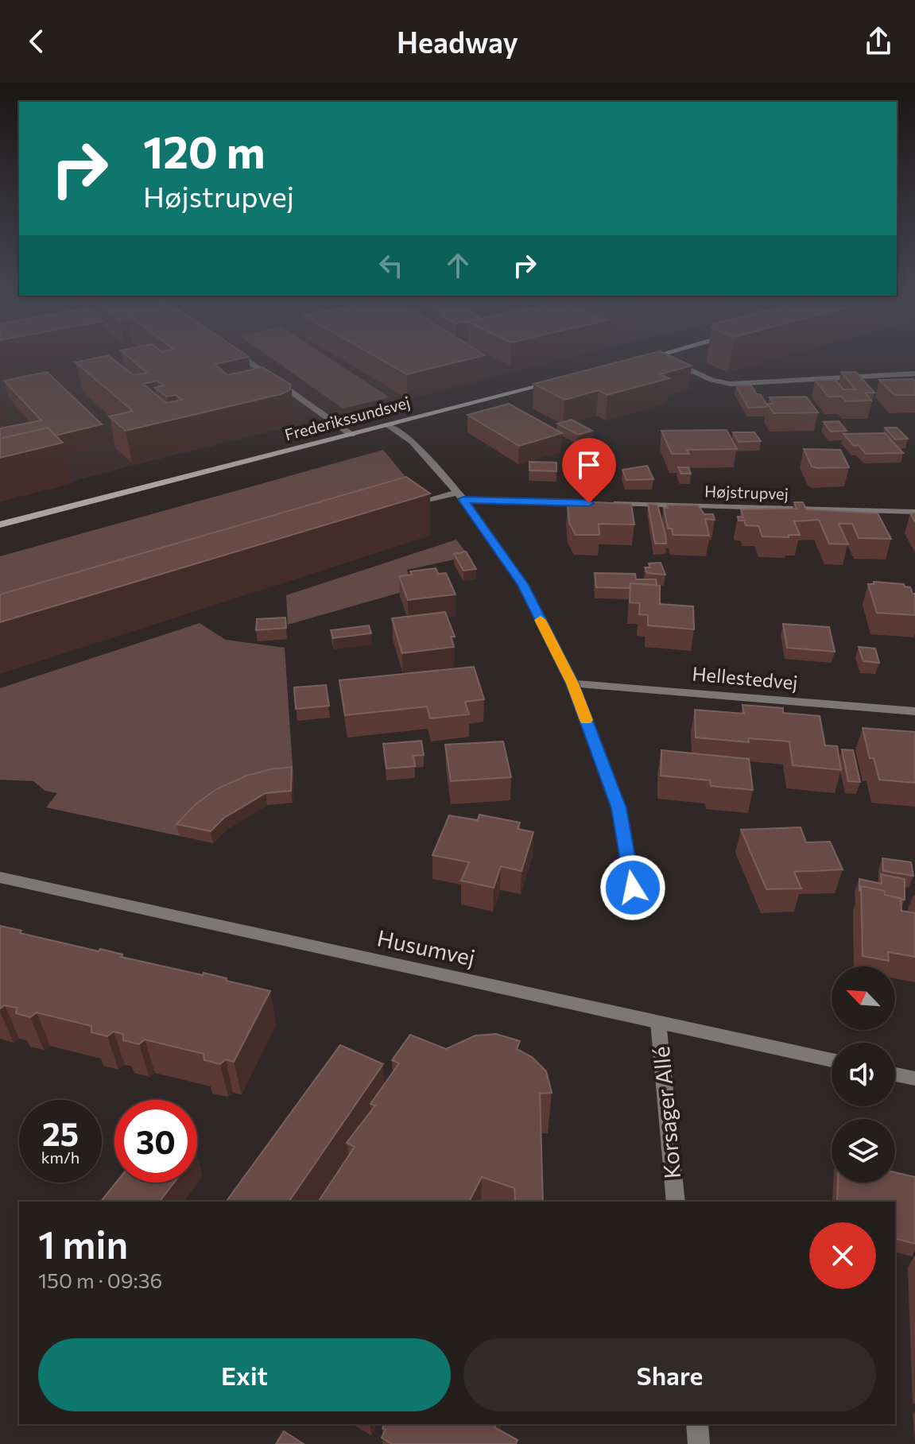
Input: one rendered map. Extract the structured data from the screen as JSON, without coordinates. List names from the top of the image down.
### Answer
{
  "streets": {
    "main road": ["Frederikssundsvej"],
    "street": [
      "Højstrupvej",
      "Hellestedvej",
      "Husumvej",
      "Korsager Allé"
    ]
  },
  "crossings": [
    ["Husumvej", "Korsager Allé"]
  ],
  "north": "top left",
  "page": {
    "header": "Headway",
    "turn": ["120 m", "Højstrupvej"],
    "speed": "25 km/h",
    "limit": "30",
    "heading": ["1 min", "150 m · 09:36"],
    "buttons": ["Exit", "Share"]
  }
}
